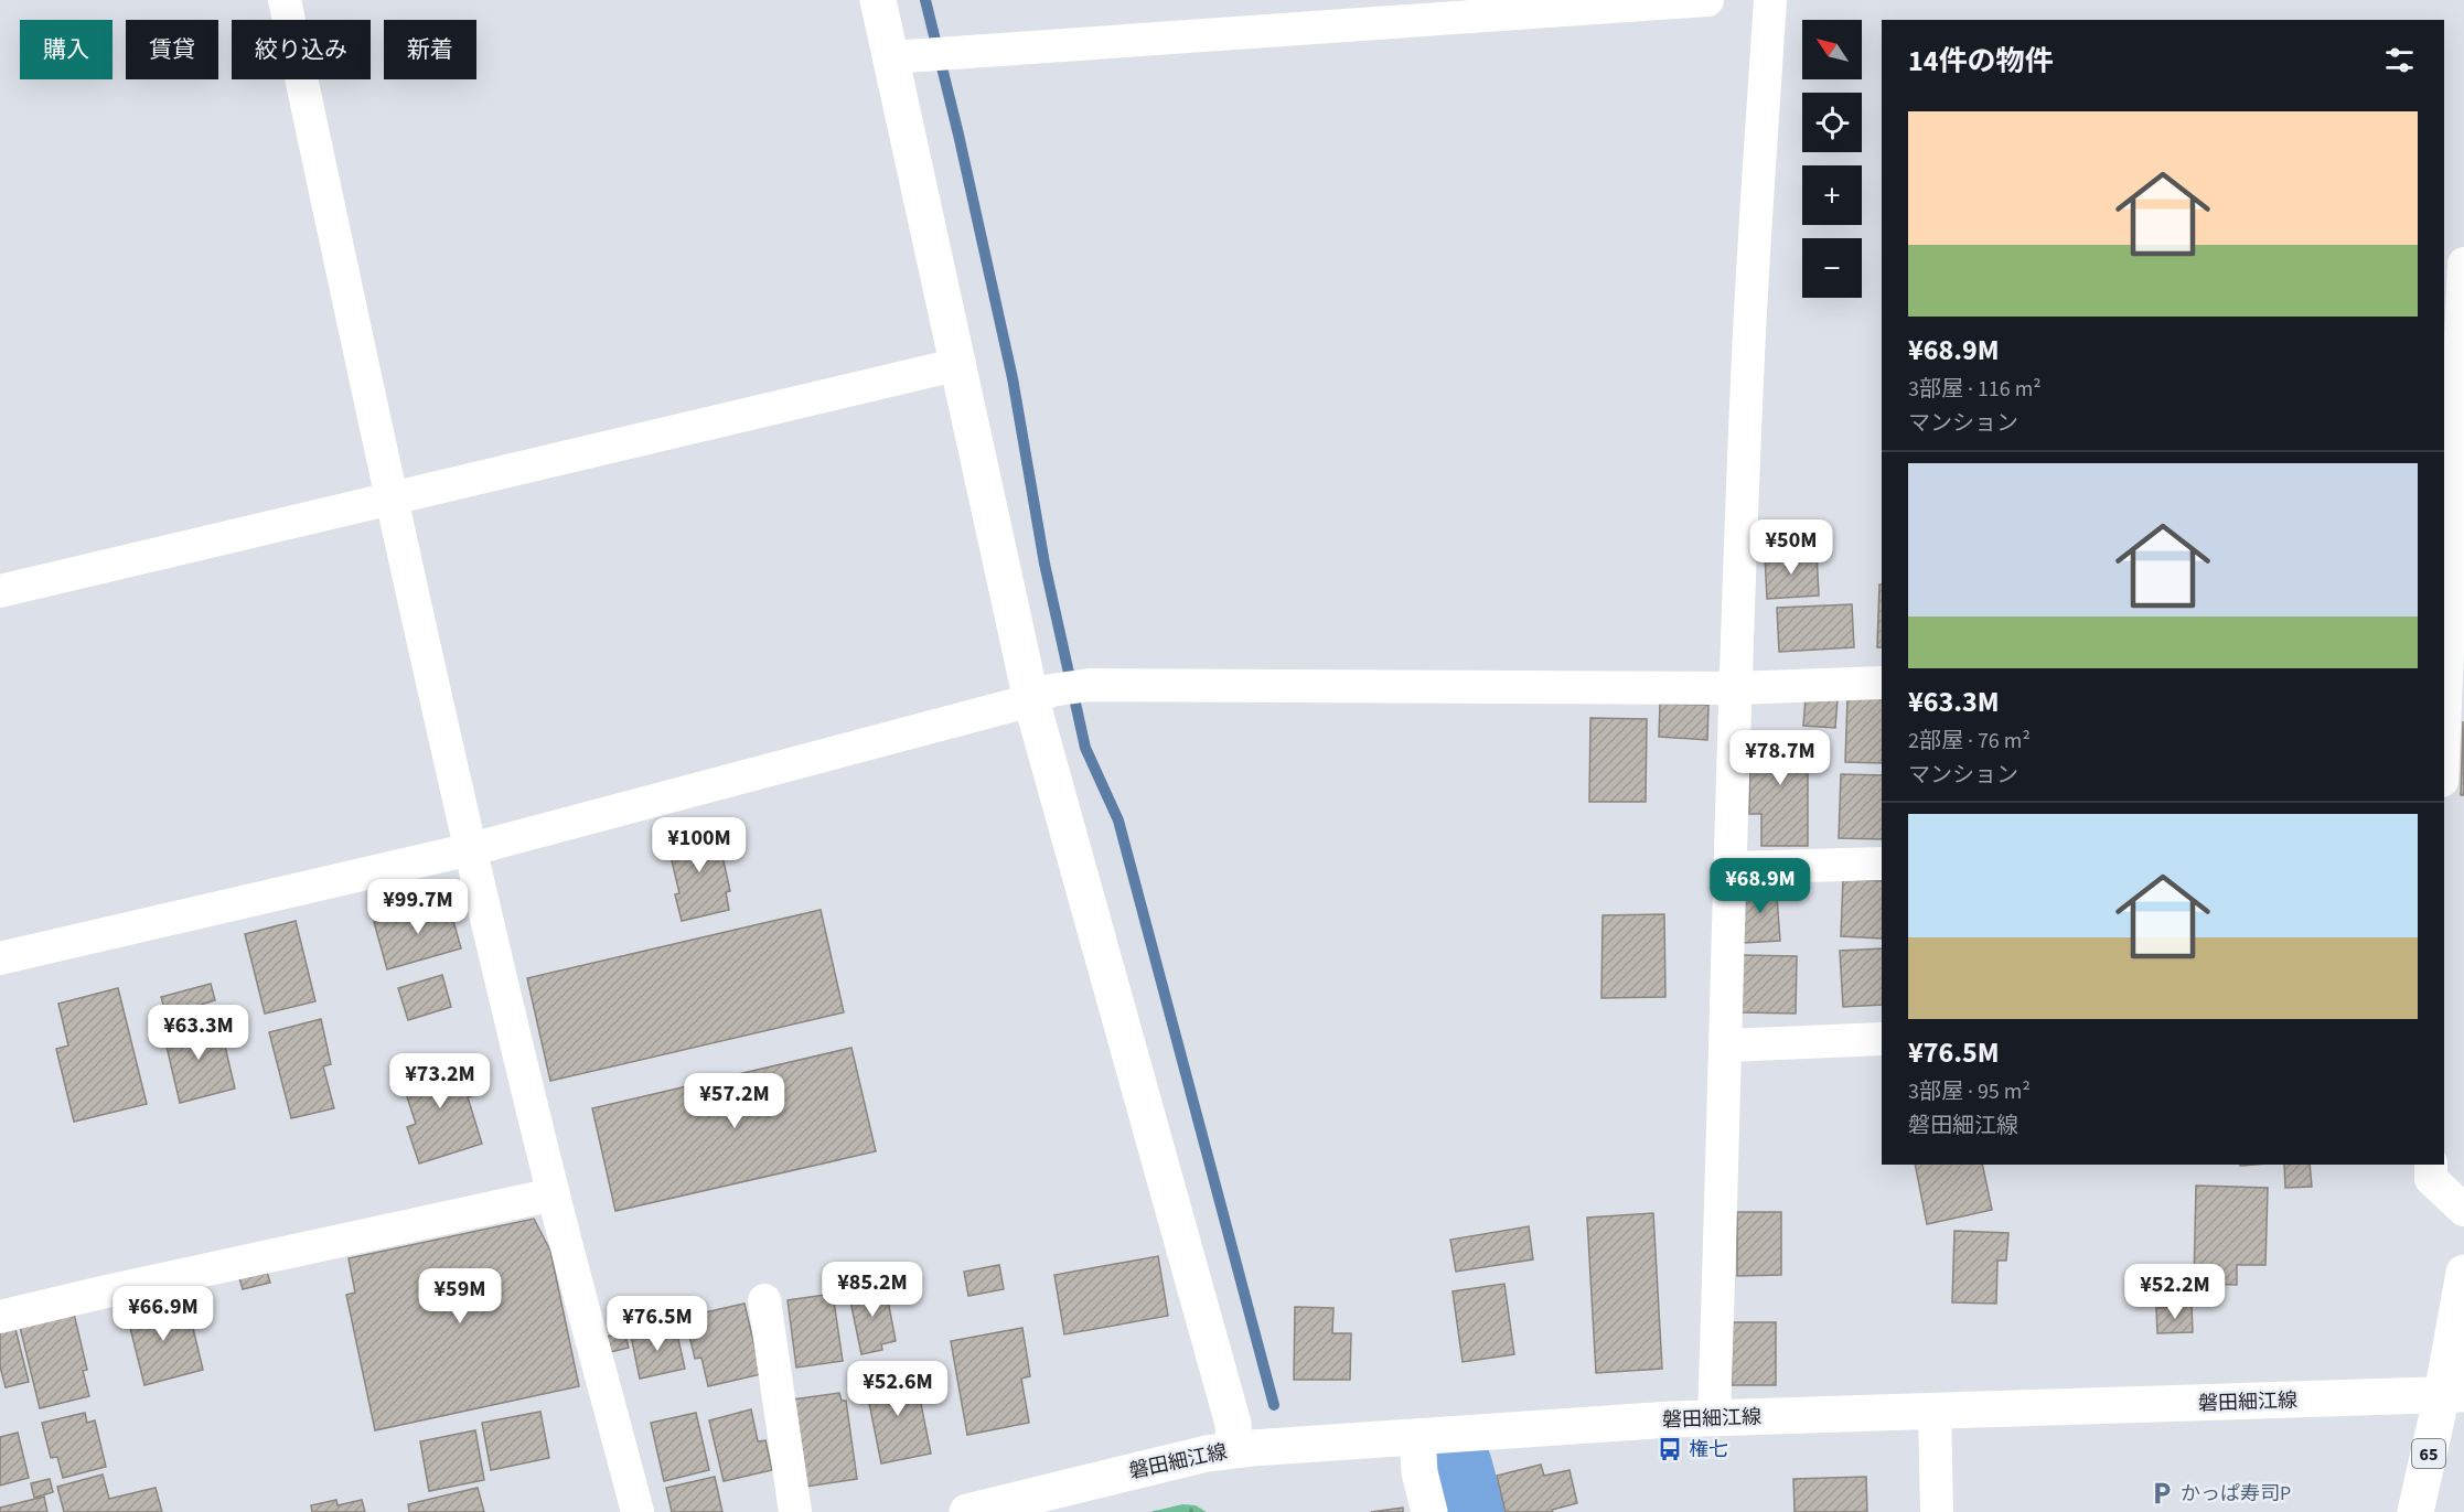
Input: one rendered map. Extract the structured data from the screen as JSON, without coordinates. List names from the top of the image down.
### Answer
{
  "streets": {
    "main road": ["磐田細江線", "65"]
  },
  "crossings": [
    ["磐田細江線", "65"]
  ],
  "places": {
    "bus stop": ["権七"],
    "parking": ["かっぱ寿司P"]
  },
  "north": "top left",
  "page": {
    "map_buttons": ["+", "−"],
    "chip": [
      "購入",
      "賃貸",
      "絞り込み",
      "新着"
    ],
    "heading": "14件の物件",
    "list": [
      {
        "name": "¥68.9M",
        "note": "3部屋 · 116 m² · マンション"
      },
      {
        "name": "¥63.3M",
        "note": "2部屋 · 76 m² · マンション"
      },
      {
        "name": "¥76.5M",
        "note": "3部屋 · 95 m² · 磐田細江線"
      }
    ],
    "price": [
      "¥50M",
      "¥78.7M",
      "¥100M",
      "¥68.9M",
      "¥99.7M",
      "¥63.3M",
      "¥73.2M",
      "¥57.2M",
      "¥85.2M",
      "¥52.2M",
      "¥59M",
      "¥66.9M",
      "¥76.5M",
      "¥52.6M"
    ]
  }
}
